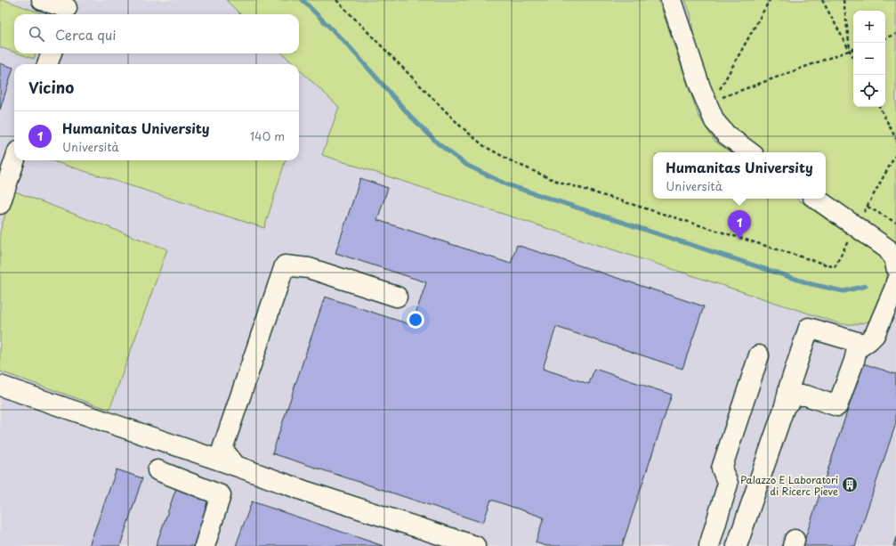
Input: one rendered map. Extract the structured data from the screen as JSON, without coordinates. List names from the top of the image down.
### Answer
{
  "places": {
    "building": ["Palazzo E Laboratori di Ricerc Pieve"]
  },
  "page": {
    "map_buttons": ["+", "−"],
    "search": "Cerca qui",
    "heading": "Vicino",
    "list": [
      {
        "mark": "1",
        "name": "Humanitas University",
        "note": "Università",
        "value": "140 m"
      }
    ],
    "popup": ["Humanitas University", "Università"],
    "pins": "1"
  }
}
